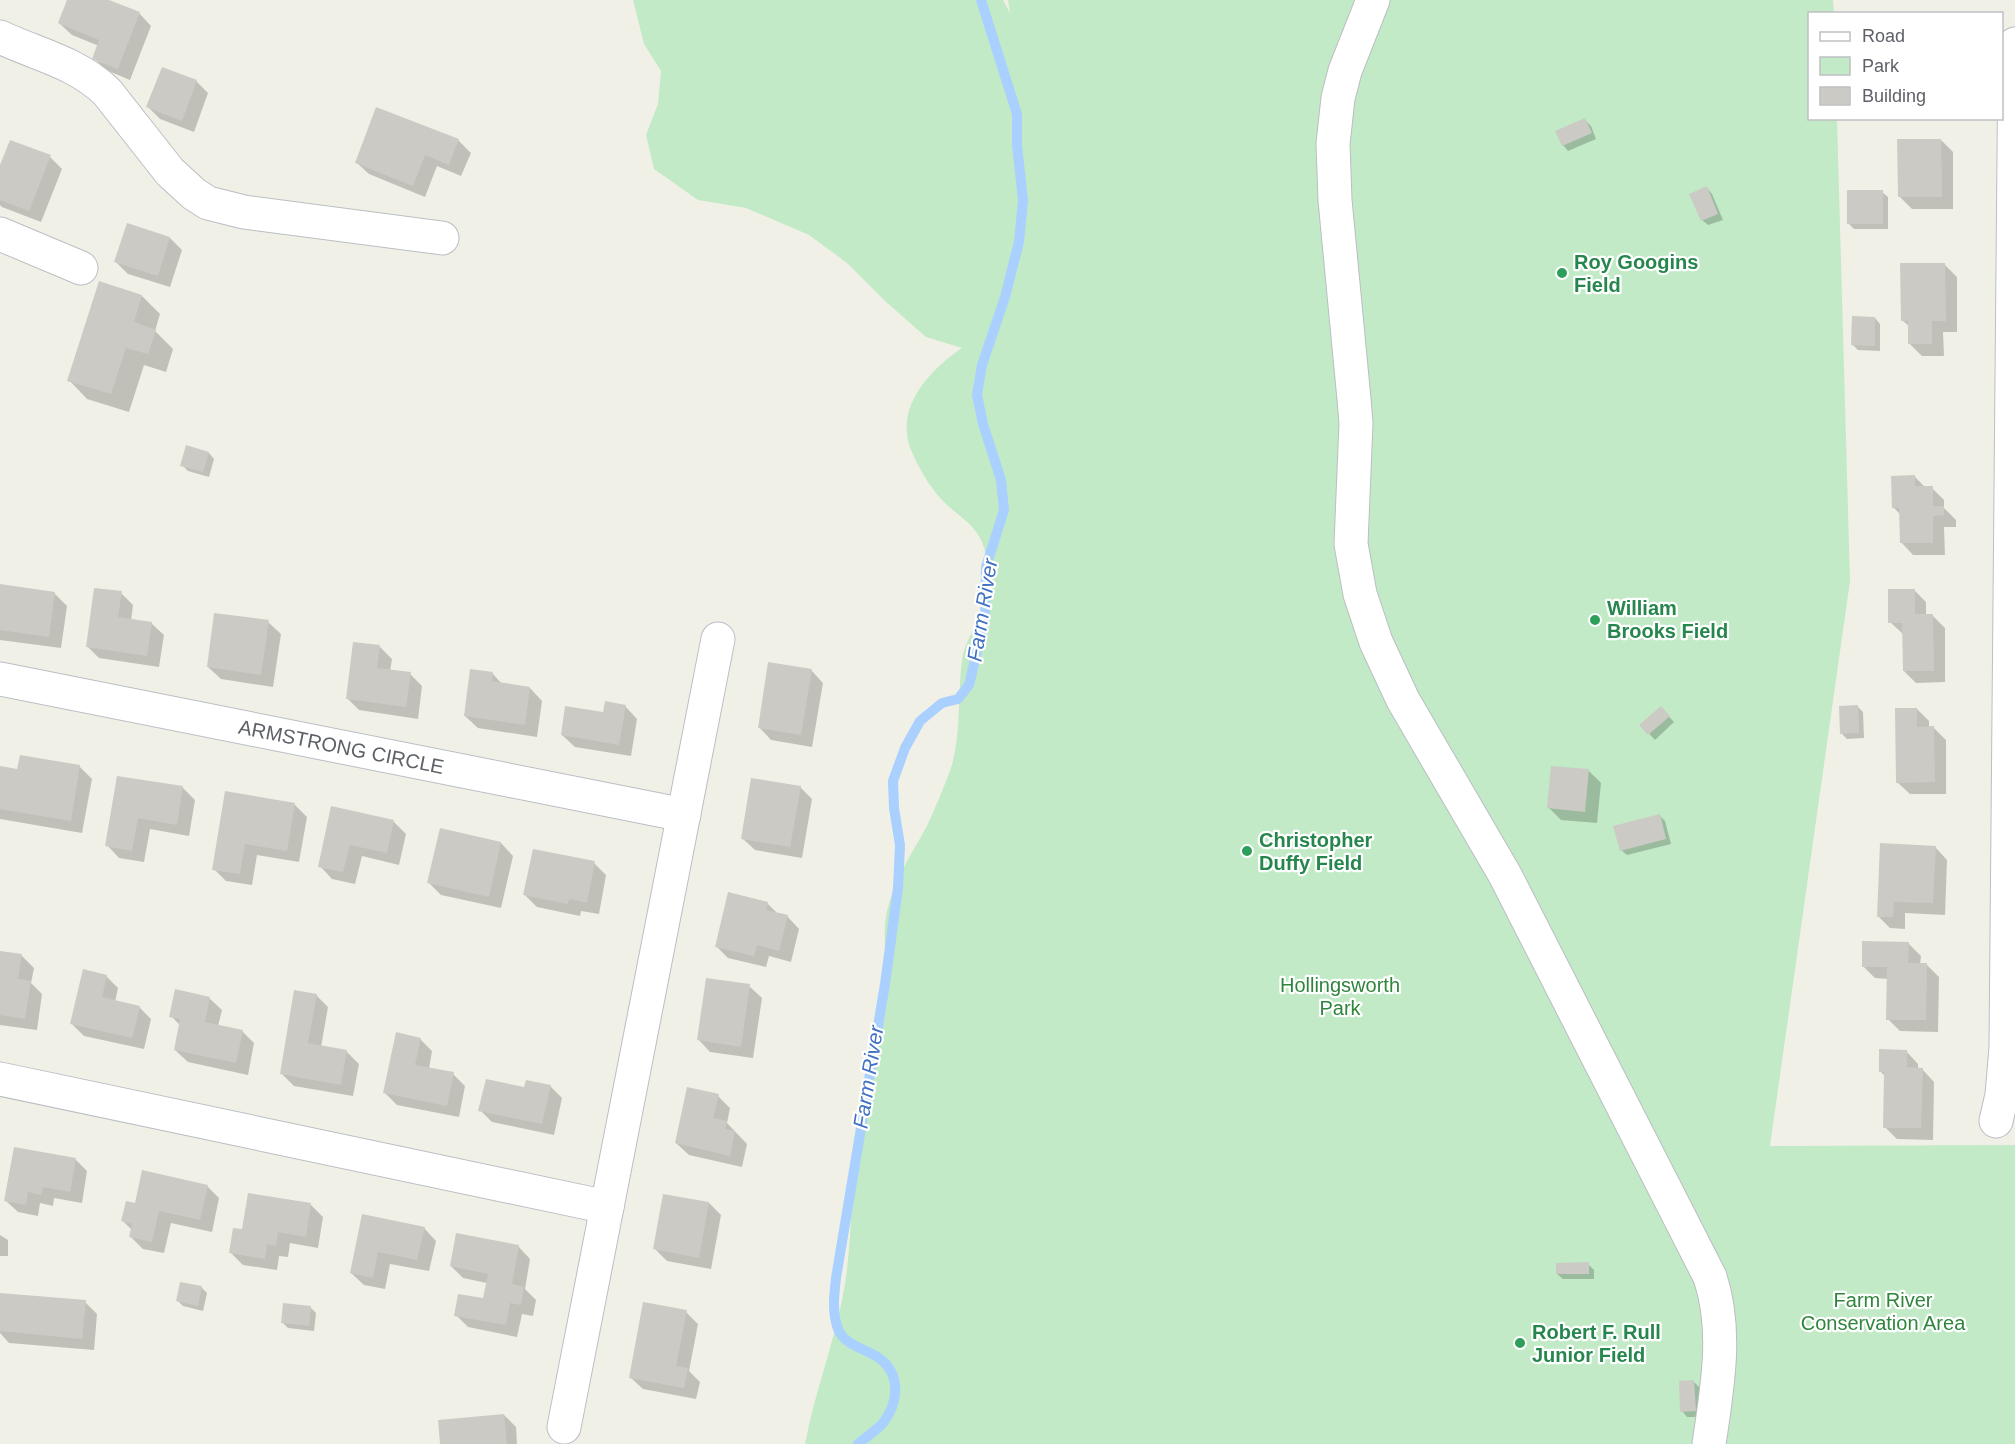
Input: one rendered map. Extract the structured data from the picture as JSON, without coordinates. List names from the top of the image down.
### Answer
{
  "streets": {
    "street": ["ARMSTRONG CIRCLE"]
  },
  "water": ["Farm River"],
  "parks": ["Hollingsworth Park", "Farm River Conservation Area"],
  "places": [
    "Roy Googins Field",
    "William Brooks Field",
    "Christopher Duffy Field",
    "Robert F. Rull Junior Field"
  ],
  "legend": ["Road", "Park", "Building"]
}
